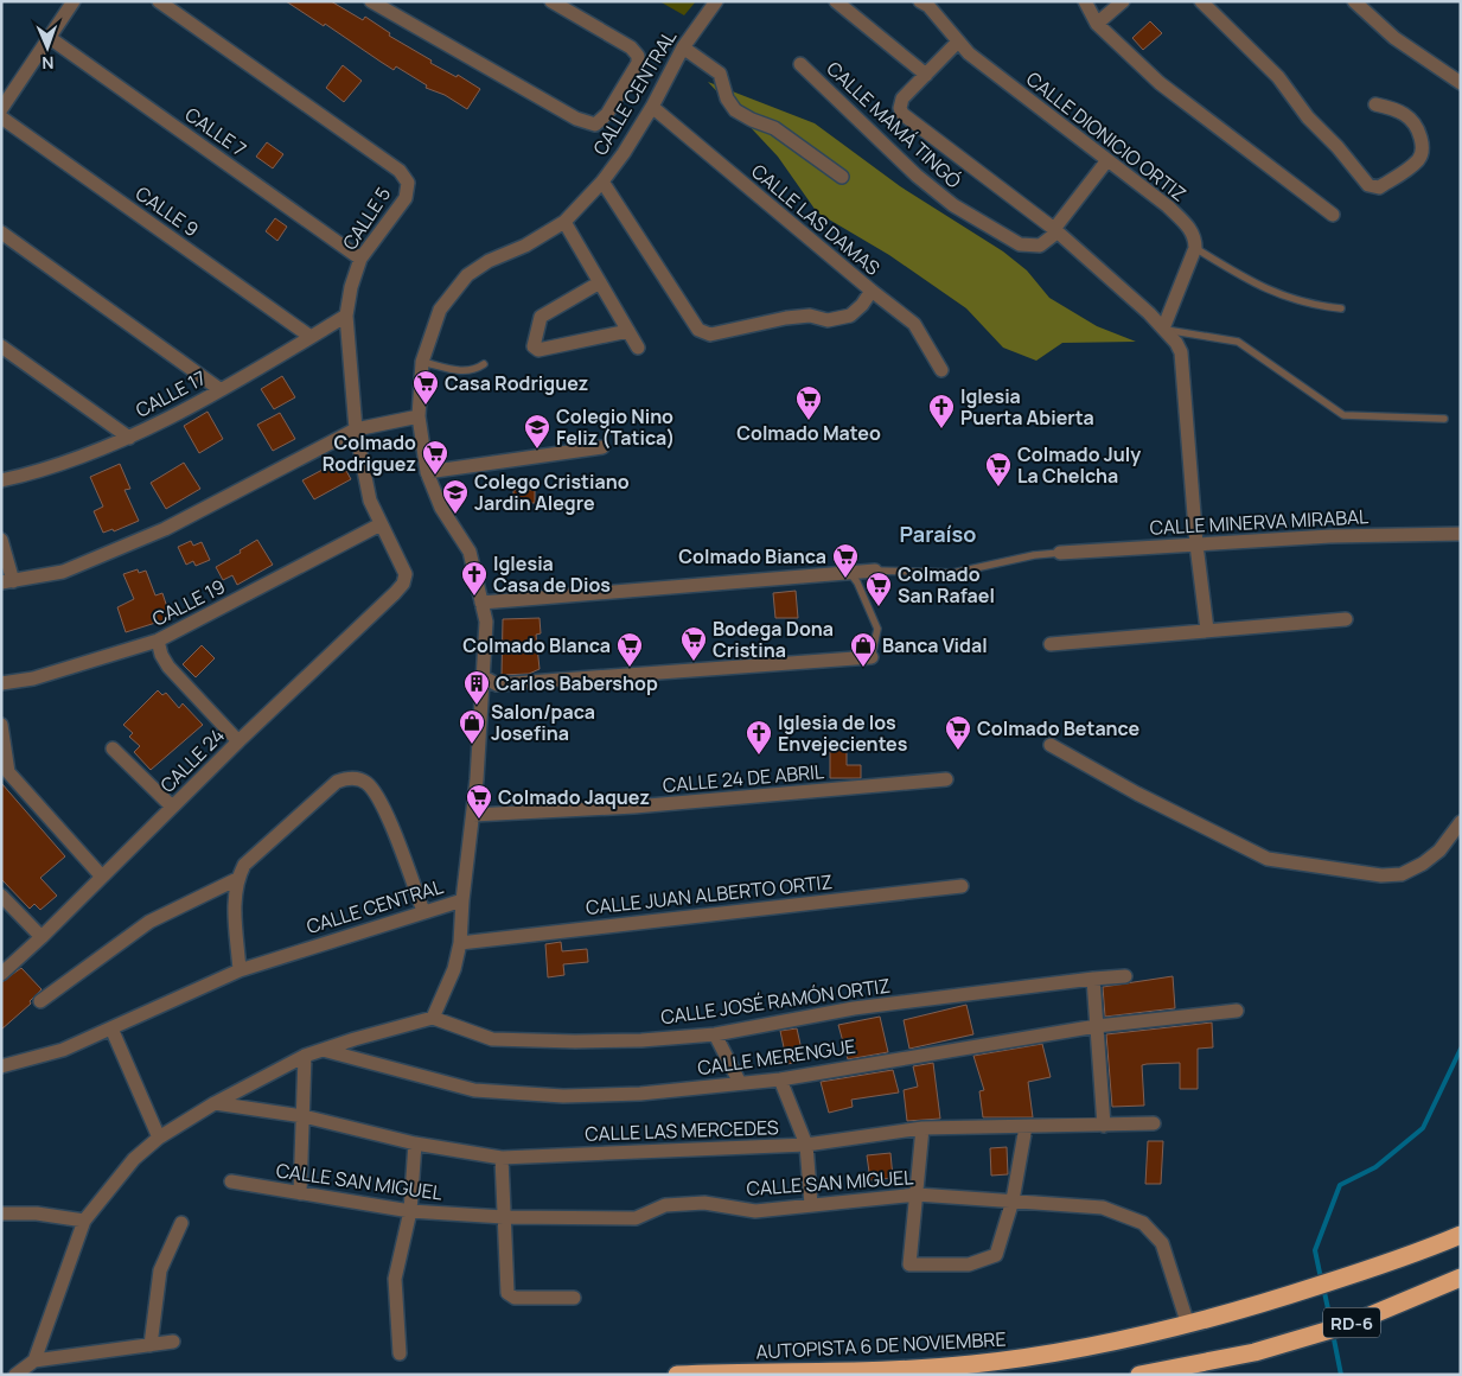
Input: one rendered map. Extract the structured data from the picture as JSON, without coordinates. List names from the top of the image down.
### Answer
{
  "streets": {
    "highway": ["RD-6", "AUTOPISTA 6 DE NOVIEMBRE"],
    "street": [
      "CALLE CENTRAL",
      "CALLE MAMÁ TINGÓ",
      "CALLE 7",
      "CALLE DIONICIO ORTIZ",
      "CALLE 9",
      "CALLE 5",
      "CALLE LAS DAMAS",
      "CALLE 17",
      "CALLE MINERVA MIRABAL",
      "CALLE 19",
      "CALLE 24",
      "CALLE 24 DE ABRIL",
      "CALLE JUAN ALBERTO ORTIZ",
      "CALLE JOSÉ RAMÓN ORTIZ",
      "CALLE MERENGUE",
      "CALLE LAS MERCEDES",
      "CALLE SAN MIGUEL"
    ]
  },
  "crossings": [
    ["CALLE CENTRAL", "CALLE LAS DAMAS"],
    ["CALLE CENTRAL", "CALLE 24 DE ABRIL"],
    ["CALLE MAMÁ TINGÓ", "CALLE DIONICIO ORTIZ"],
    ["CALLE 7", "CALLE 5"],
    ["CALLE 9", "CALLE 17"],
    ["CALLE 5", "CALLE 17"],
    ["CALLE 5", "CALLE 19"],
    ["CALLE 5", "CALLE 24"],
    ["CALLE SAN MIGUEL", "AUTOPISTA 6 DE NOVIEMBRE"]
  ],
  "districts": ["Paraíso"],
  "places": {
    "supermarket": [
      "Casa Rodriguez",
      "Colmado Mateo",
      "Colmado Rodriguez",
      "Colmado July La Chelcha",
      "Colmado Bianca",
      "Colmado San Rafael",
      "Bodega Dona Cristina",
      "Colmado Blanca",
      "Colmado Betance",
      "Colmado Jaquez"
    ],
    "church": ["Iglesia Puerta Abierta", "Iglesia Casa de Dios", "Iglesia de los Envejecientes"],
    "school or university": ["Colegio Nino Feliz (Tatica)", "Colego Cristiano Jardin Alegre"],
    "shop": ["Banca Vidal", "Salon/paca Josefina"],
    "building": ["Carlos Babershop"]
  },
  "north": "bottom"
}
